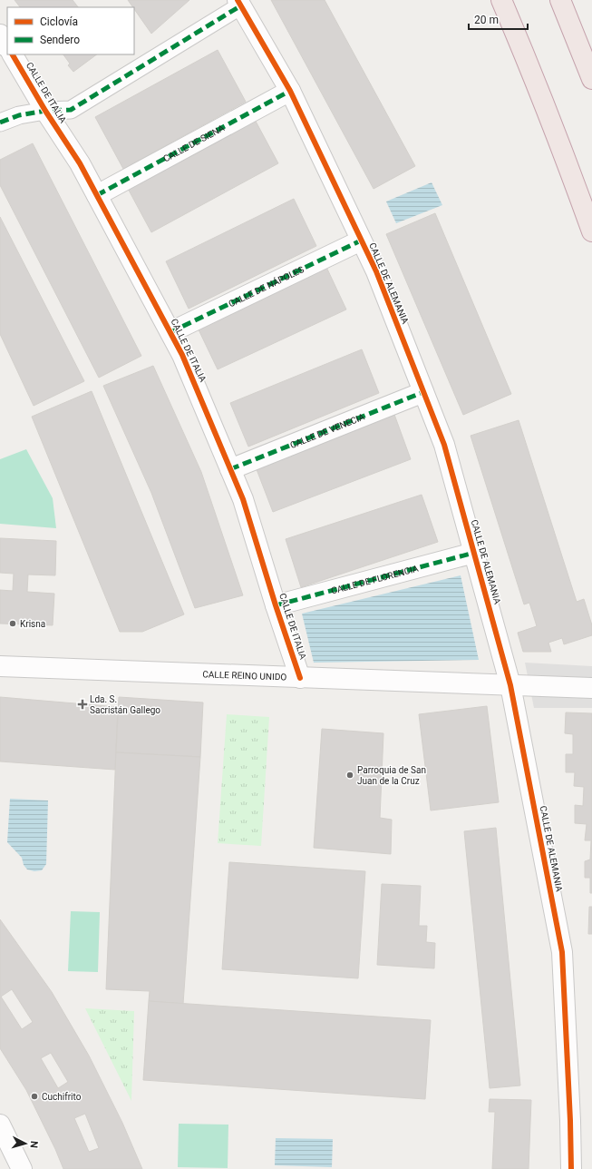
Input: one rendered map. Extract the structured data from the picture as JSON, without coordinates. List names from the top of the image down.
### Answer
{
  "streets": {
    "street": [
      "CALLE DE ITALIA",
      "CALLE DE SIENA",
      "CALLE DE ALEMANIA",
      "CALLE DE NÁPOLES",
      "CALLE DE VENECIA",
      "CALLE DE FLORENCIA",
      "CALLE REINO UNIDO"
    ]
  },
  "crossings": [
    ["CALLE DE ITALIA", "CALLE DE SIENA"],
    ["CALLE DE ITALIA", "CALLE DE NÁPOLES"],
    ["CALLE DE ITALIA", "CALLE DE VENECIA"],
    ["CALLE DE ITALIA", "CALLE DE FLORENCIA"],
    ["CALLE DE ITALIA", "CALLE REINO UNIDO"],
    ["CALLE DE SIENA", "CALLE DE ALEMANIA"],
    ["CALLE DE ALEMANIA", "CALLE DE NÁPOLES"],
    ["CALLE DE ALEMANIA", "CALLE DE VENECIA"],
    ["CALLE DE ALEMANIA", "CALLE DE FLORENCIA"],
    ["CALLE DE ALEMANIA", "CALLE REINO UNIDO"]
  ],
  "places": {
    "other": ["Krisna", "Parroquia de San Juan de la Cruz", "Cuchifrito"],
    "health": ["Lda. S. Sacristán Gallego"]
  },
  "legend": ["Ciclovía", "Sendero"],
  "scale_bar": "20 m",
  "north": "right"
}
